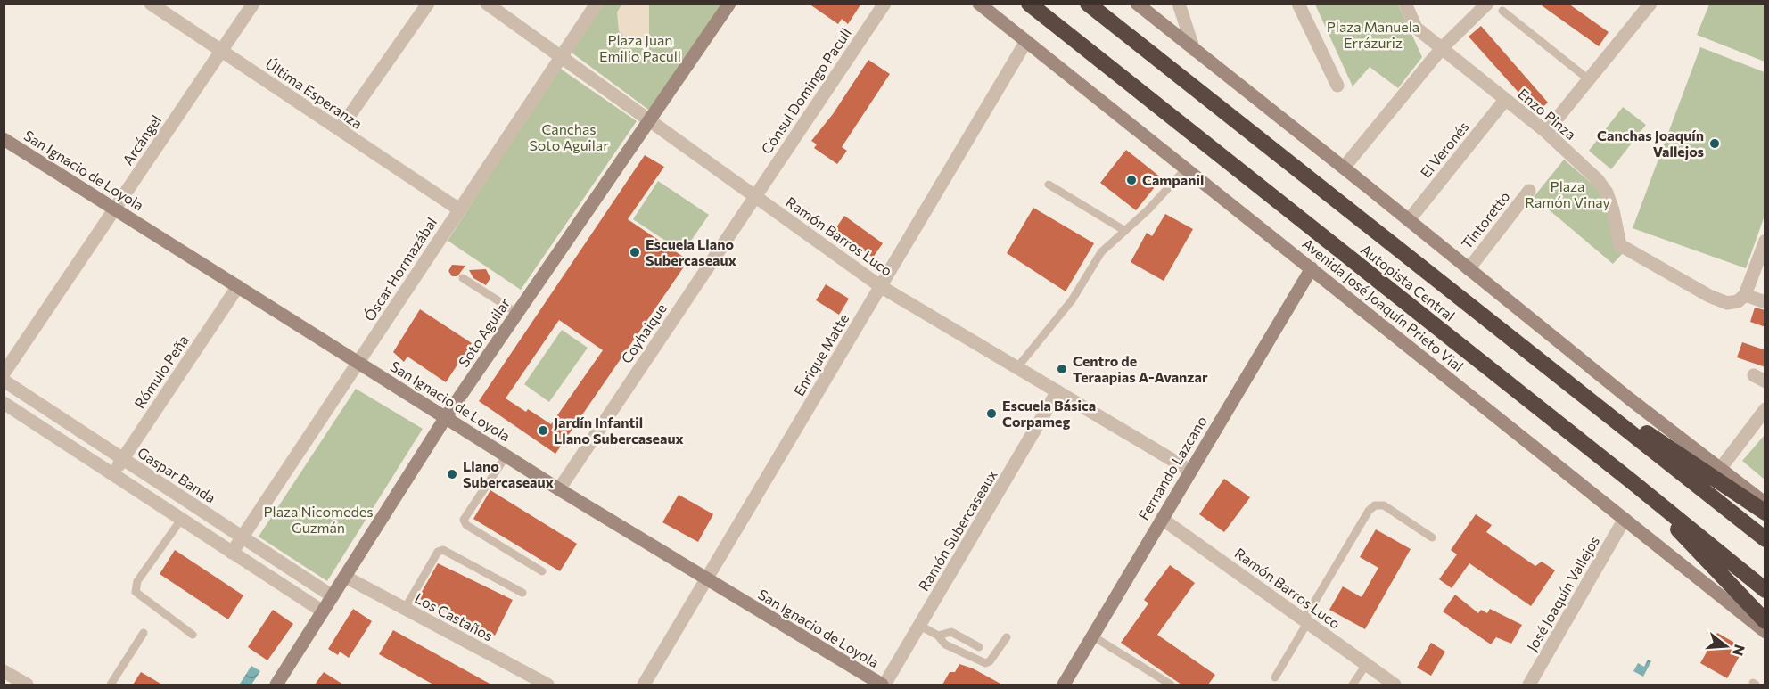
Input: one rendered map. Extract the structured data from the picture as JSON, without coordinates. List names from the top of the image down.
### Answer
{
  "streets": {
    "highway": ["Autopista Central"],
    "street": [
      "Cónsul Domingo Pacull",
      "Última Esperanza",
      "Enzo Pinza",
      "Arcángel",
      "El Veronés",
      "San Ignacio de Loyola",
      "Tintoretto",
      "Ramón Barros Luco",
      "Óscar Hormazábal",
      "Avenida José Joaquín Prieto Vial",
      "Soto Aguilar",
      "Coyhaique",
      "Enrique Matte",
      "Rómulo Peña",
      "Fernando Lazcano",
      "Gaspar Banda",
      "Ramón Subercaseaux",
      "José Joaquín Vallejos",
      "Los Castaños"
    ]
  },
  "crossings": [
    ["Cónsul Domingo Pacull", "Ramón Barros Luco"],
    ["Cónsul Domingo Pacull", "Coyhaique"],
    ["Última Esperanza", "Arcángel"],
    ["Última Esperanza", "Óscar Hormazábal"],
    ["Enzo Pinza", "El Veronés"],
    ["Arcángel", "San Ignacio de Loyola"],
    ["San Ignacio de Loyola", "Óscar Hormazábal"],
    ["San Ignacio de Loyola", "Soto Aguilar"],
    ["San Ignacio de Loyola", "Coyhaique"],
    ["San Ignacio de Loyola", "Enrique Matte"],
    ["San Ignacio de Loyola", "Rómulo Peña"],
    ["San Ignacio de Loyola", "Ramón Subercaseaux"],
    ["Ramón Barros Luco", "Óscar Hormazábal"],
    ["Ramón Barros Luco", "Soto Aguilar"],
    ["Ramón Barros Luco", "Coyhaique"],
    ["Ramón Barros Luco", "Enrique Matte"],
    ["Ramón Barros Luco", "Fernando Lazcano"],
    ["Ramón Barros Luco", "Ramón Subercaseaux"],
    ["Óscar Hormazábal", "Gaspar Banda"],
    ["Avenida José Joaquín Prieto Vial", "Enrique Matte"],
    ["Avenida José Joaquín Prieto Vial", "Fernando Lazcano"],
    ["Avenida José Joaquín Prieto Vial", "José Joaquín Vallejos"],
    ["Soto Aguilar", "Gaspar Banda"],
    ["Soto Aguilar", "Los Castaños"],
    ["Rómulo Peña", "Gaspar Banda"]
  ],
  "parks": [
    "Plaza Manuela Errázuriz",
    "Plaza Juan Emilio Pacull",
    "Canchas Soto Aguilar",
    "Plaza Ramón Vinay",
    "Plaza Nicomedes Guzmán"
  ],
  "places": [
    "Canchas Joaquín Vallejos",
    "Campanil",
    "Escuela Llano Subercaseaux",
    "Centro de Teraapias A-Avanzar",
    "Escuela Básica Corpameg",
    "Jardín Infantil Llano Subercaseaux",
    "Llano Subercaseaux"
  ],
  "north": "right"
}
